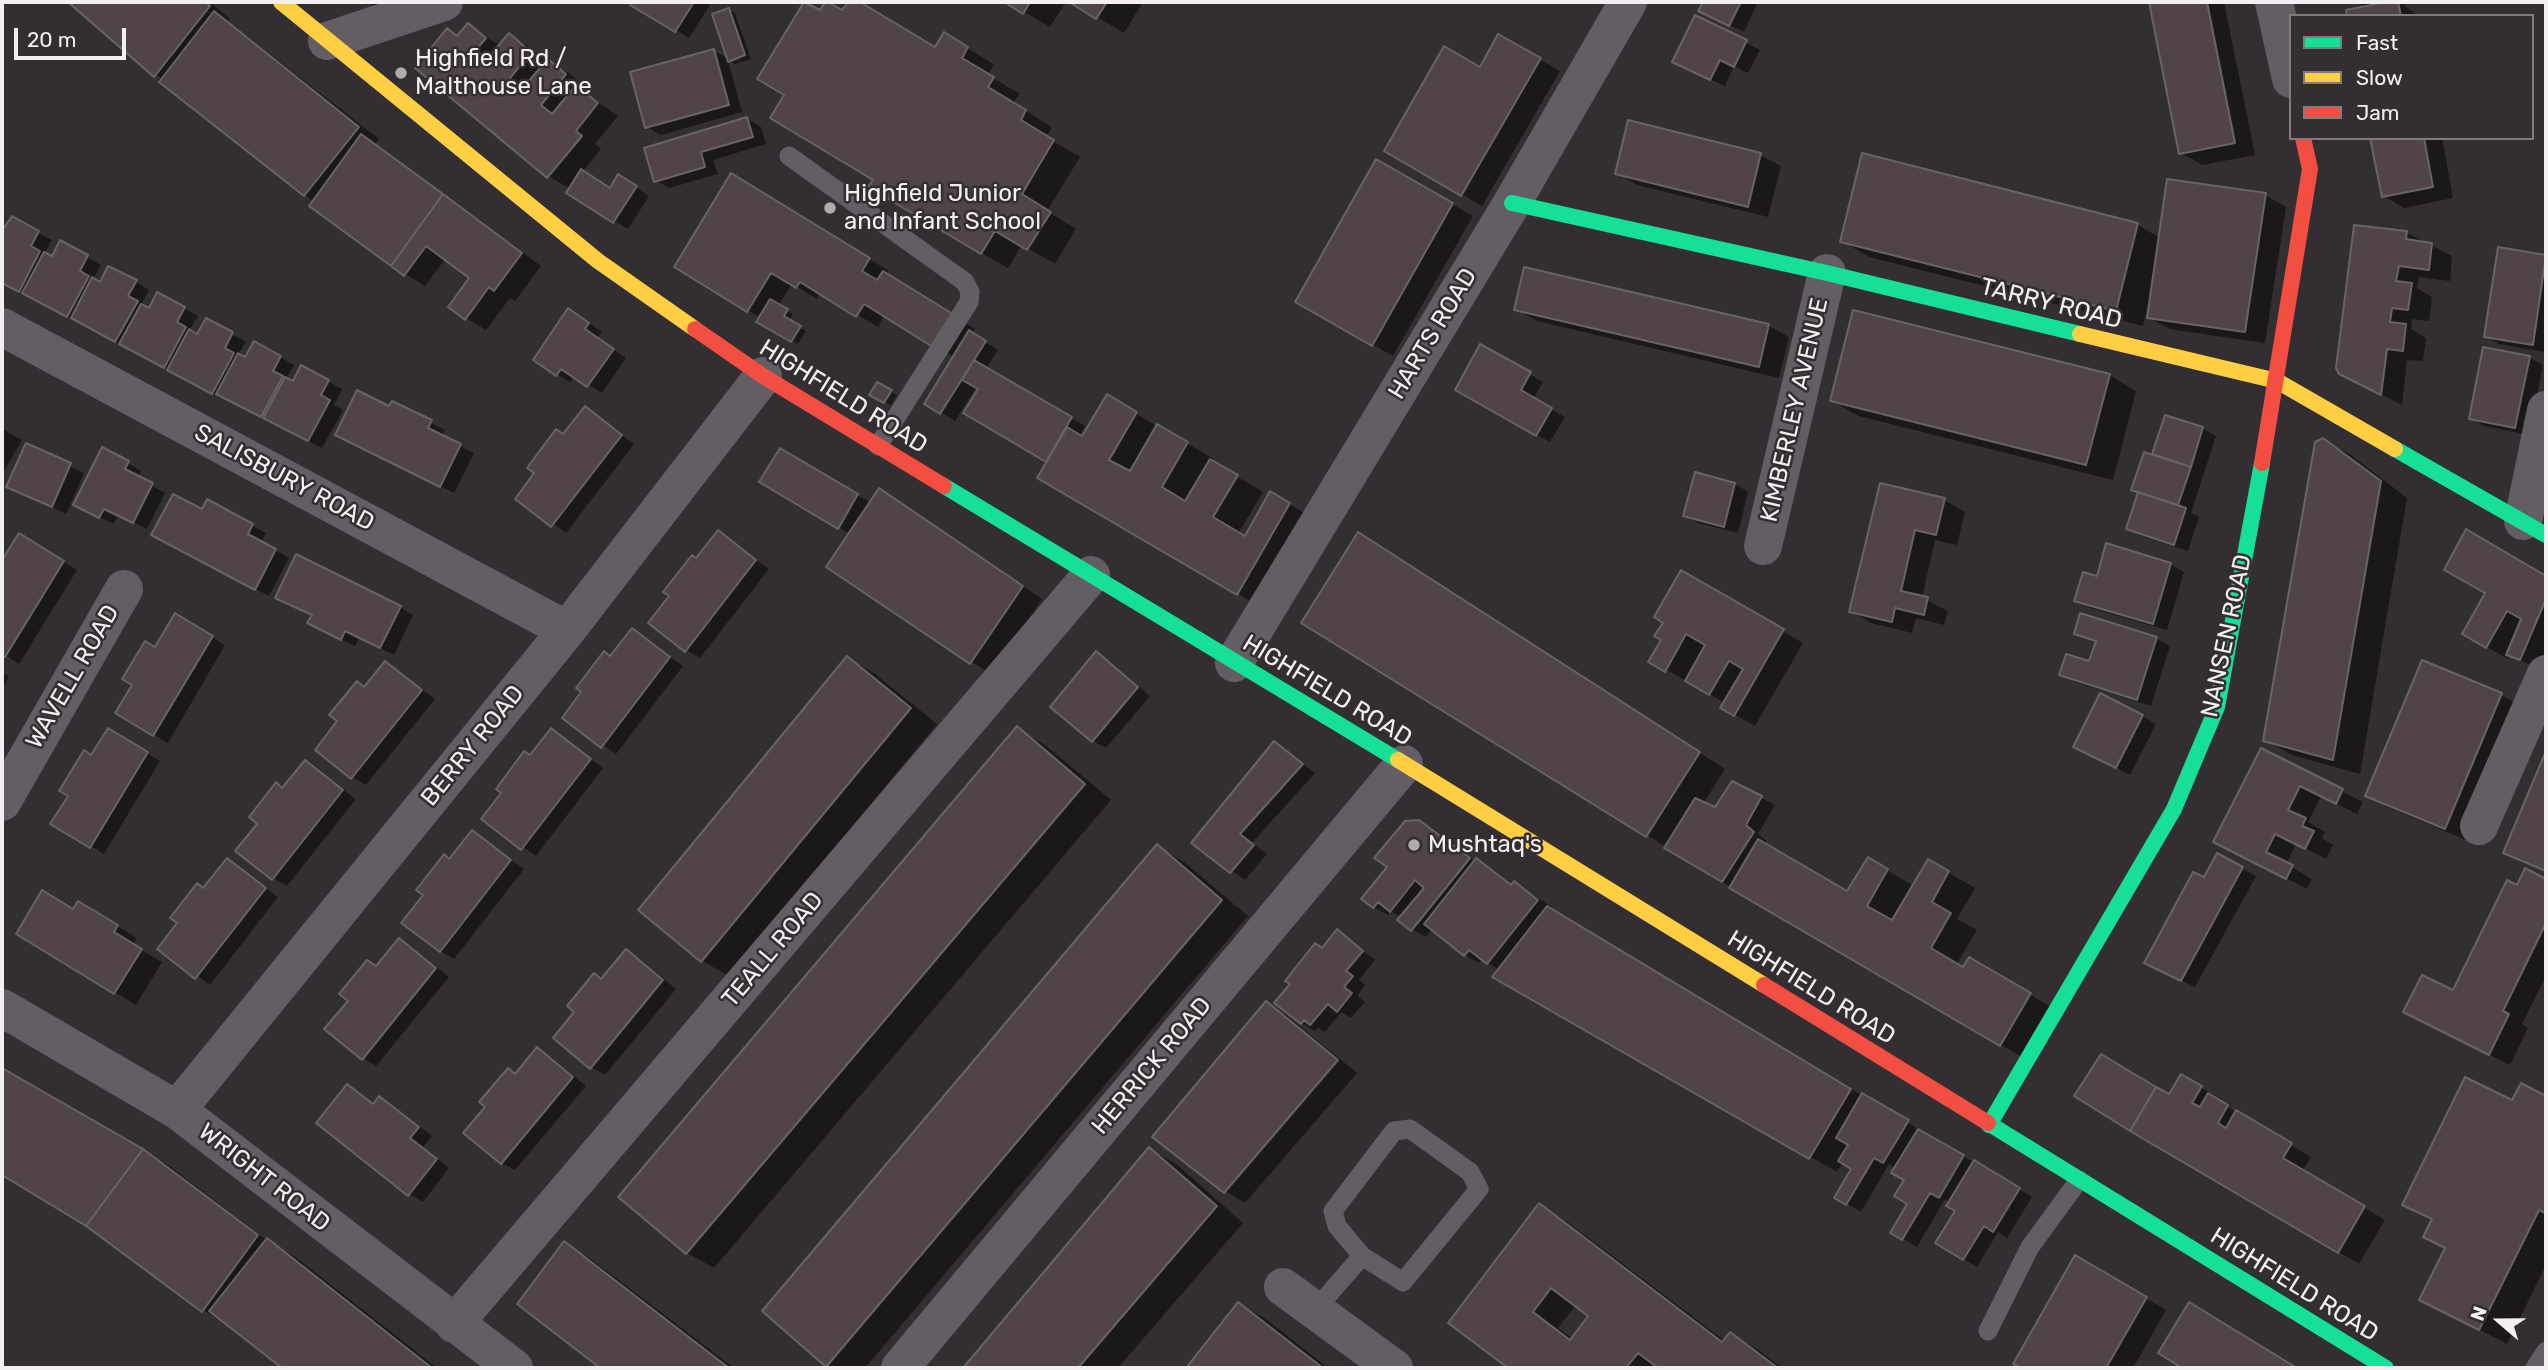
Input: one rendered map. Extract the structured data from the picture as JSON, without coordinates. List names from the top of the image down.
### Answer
{
  "streets": {
    "main road": ["TARRY ROAD", "HIGHFIELD ROAD", "NANSEN ROAD"],
    "street": [
      "HARTS ROAD",
      "KIMBERLEY AVENUE",
      "SALISBURY ROAD",
      "WAVELL ROAD",
      "BERRY ROAD",
      "TEALL ROAD",
      "HERRICK ROAD",
      "WRIGHT ROAD"
    ]
  },
  "crossings": [
    ["TARRY ROAD", "HARTS ROAD"],
    ["TARRY ROAD", "KIMBERLEY AVENUE"],
    ["TARRY ROAD", "NANSEN ROAD"],
    ["HARTS ROAD", "HIGHFIELD ROAD"],
    ["HIGHFIELD ROAD", "NANSEN ROAD"],
    ["HIGHFIELD ROAD", "BERRY ROAD"],
    ["HIGHFIELD ROAD", "TEALL ROAD"],
    ["HIGHFIELD ROAD", "HERRICK ROAD"],
    ["SALISBURY ROAD", "BERRY ROAD"],
    ["BERRY ROAD", "WRIGHT ROAD"],
    ["TEALL ROAD", "WRIGHT ROAD"]
  ],
  "places": ["Highfield Rd / Malthouse Lane", "Highfield Junior and Infant School", "Mushtaq's"],
  "legend": ["Fast", "Slow", "Jam"],
  "scale_bar": "20 m",
  "north": "left"
}
